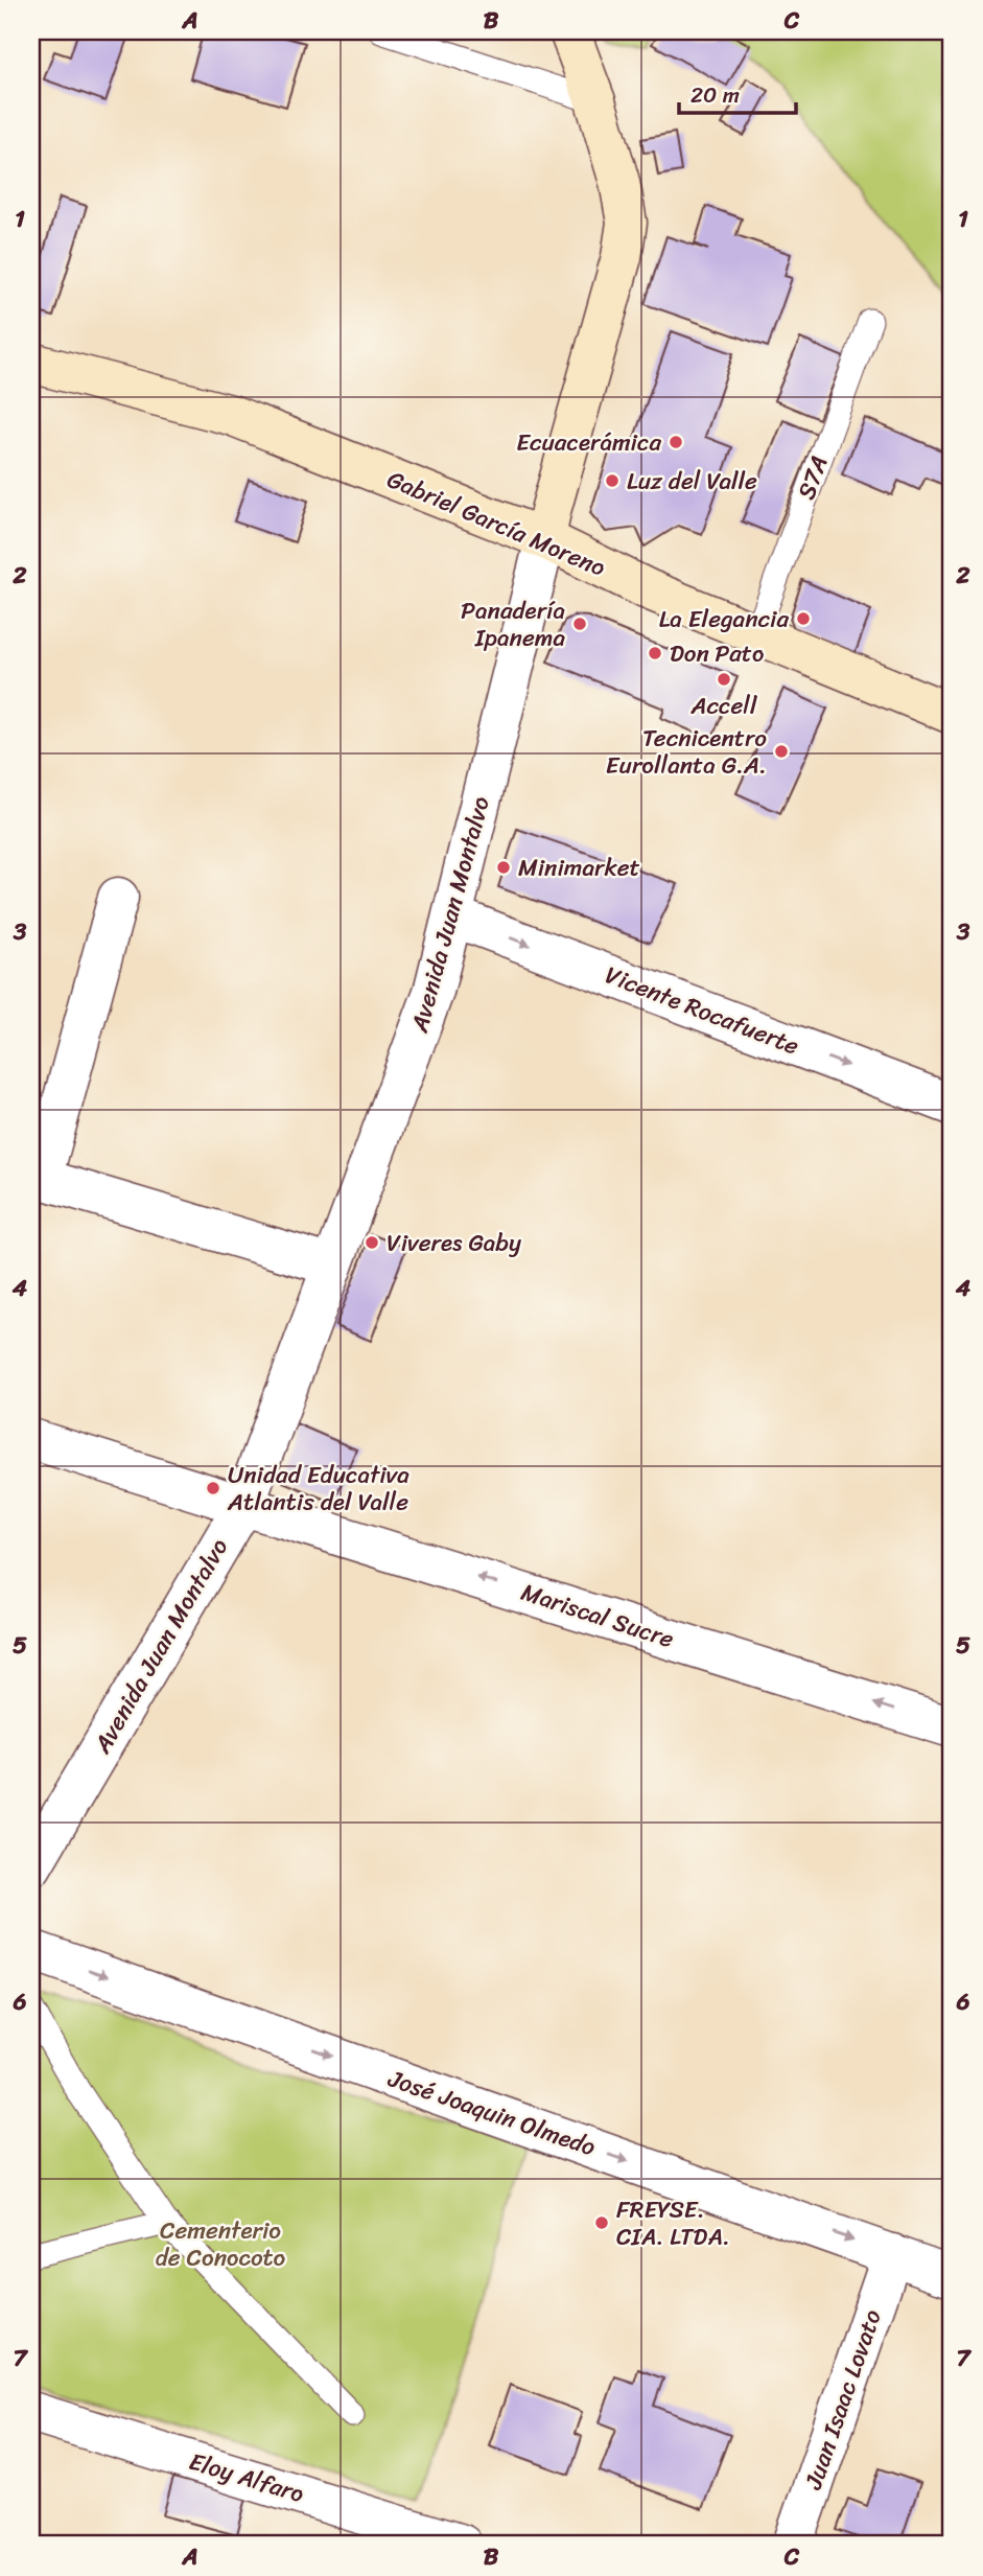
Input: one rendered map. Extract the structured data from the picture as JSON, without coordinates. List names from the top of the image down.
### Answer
{
  "streets": {
    "main road": ["Gabriel García Moreno", "Avenida Juan Montalvo"],
    "street": [
      "Vicente Rocafuerte",
      "Mariscal Sucre",
      "José Joaquin Olmedo",
      "Juan Isaac Lovato",
      "Eloy Alfaro"
    ],
    "lane": ["S7A"]
  },
  "crossings": [
    ["S7A", "Gabriel García Moreno"],
    ["Gabriel García Moreno", "Avenida Juan Montalvo"],
    ["Avenida Juan Montalvo", "Vicente Rocafuerte"],
    ["Avenida Juan Montalvo", "Mariscal Sucre"],
    ["José Joaquin Olmedo", "Juan Isaac Lovato"]
  ],
  "one_way": ["Vicente Rocafuerte", "Mariscal Sucre", "José Joaquin Olmedo"],
  "parks": ["Cementerio de Conocoto"],
  "places": [
    "Ecuacerámica",
    "Luz del Valle",
    "La Elegancia",
    "Panadería Ipanema",
    "Don Pato",
    "Accell",
    "Tecnicentro Eurollanta G.A.",
    "Minimarket",
    "Viveres Gaby",
    "Unidad Educativa Atlantis del Valle",
    "FREYSE. CIA. LTDA."
  ],
  "scale_bar": "20 m",
  "grid": {
    "columns": ["A", "B", "C"],
    "rows": [
      "1",
      "2",
      "3",
      "4",
      "5",
      "6",
      "7"
    ]
  }
}
